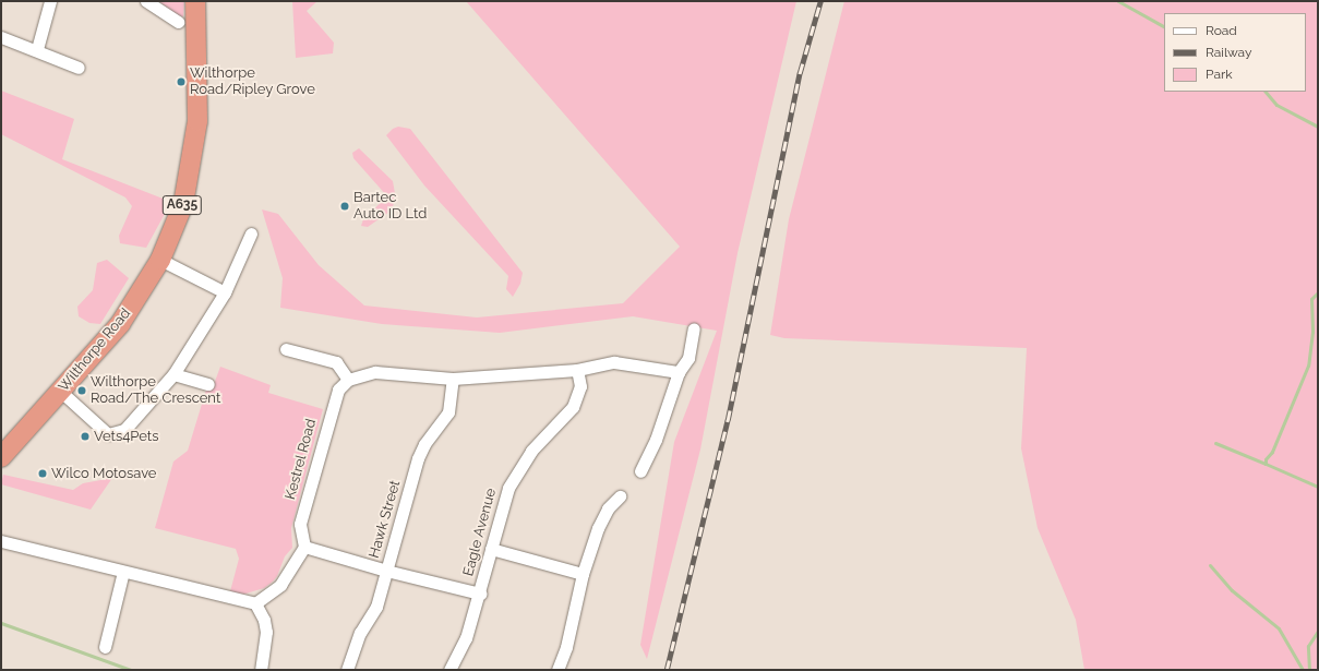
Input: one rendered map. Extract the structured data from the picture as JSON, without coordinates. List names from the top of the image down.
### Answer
{
  "streets": {
    "highway": ["A635", "Wilthorpe Road"],
    "street": ["Kestrel Road", "Hawk Street", "Eagle Avenue"]
  },
  "places": [
    "Wilthorpe Road/Ripley Grove",
    "Bartec Auto ID Ltd",
    "Wilthorpe Road/The Crescent",
    "Vets4Pets",
    "Wilco Motosave"
  ],
  "legend": ["Road", "Railway", "Park"]
}
